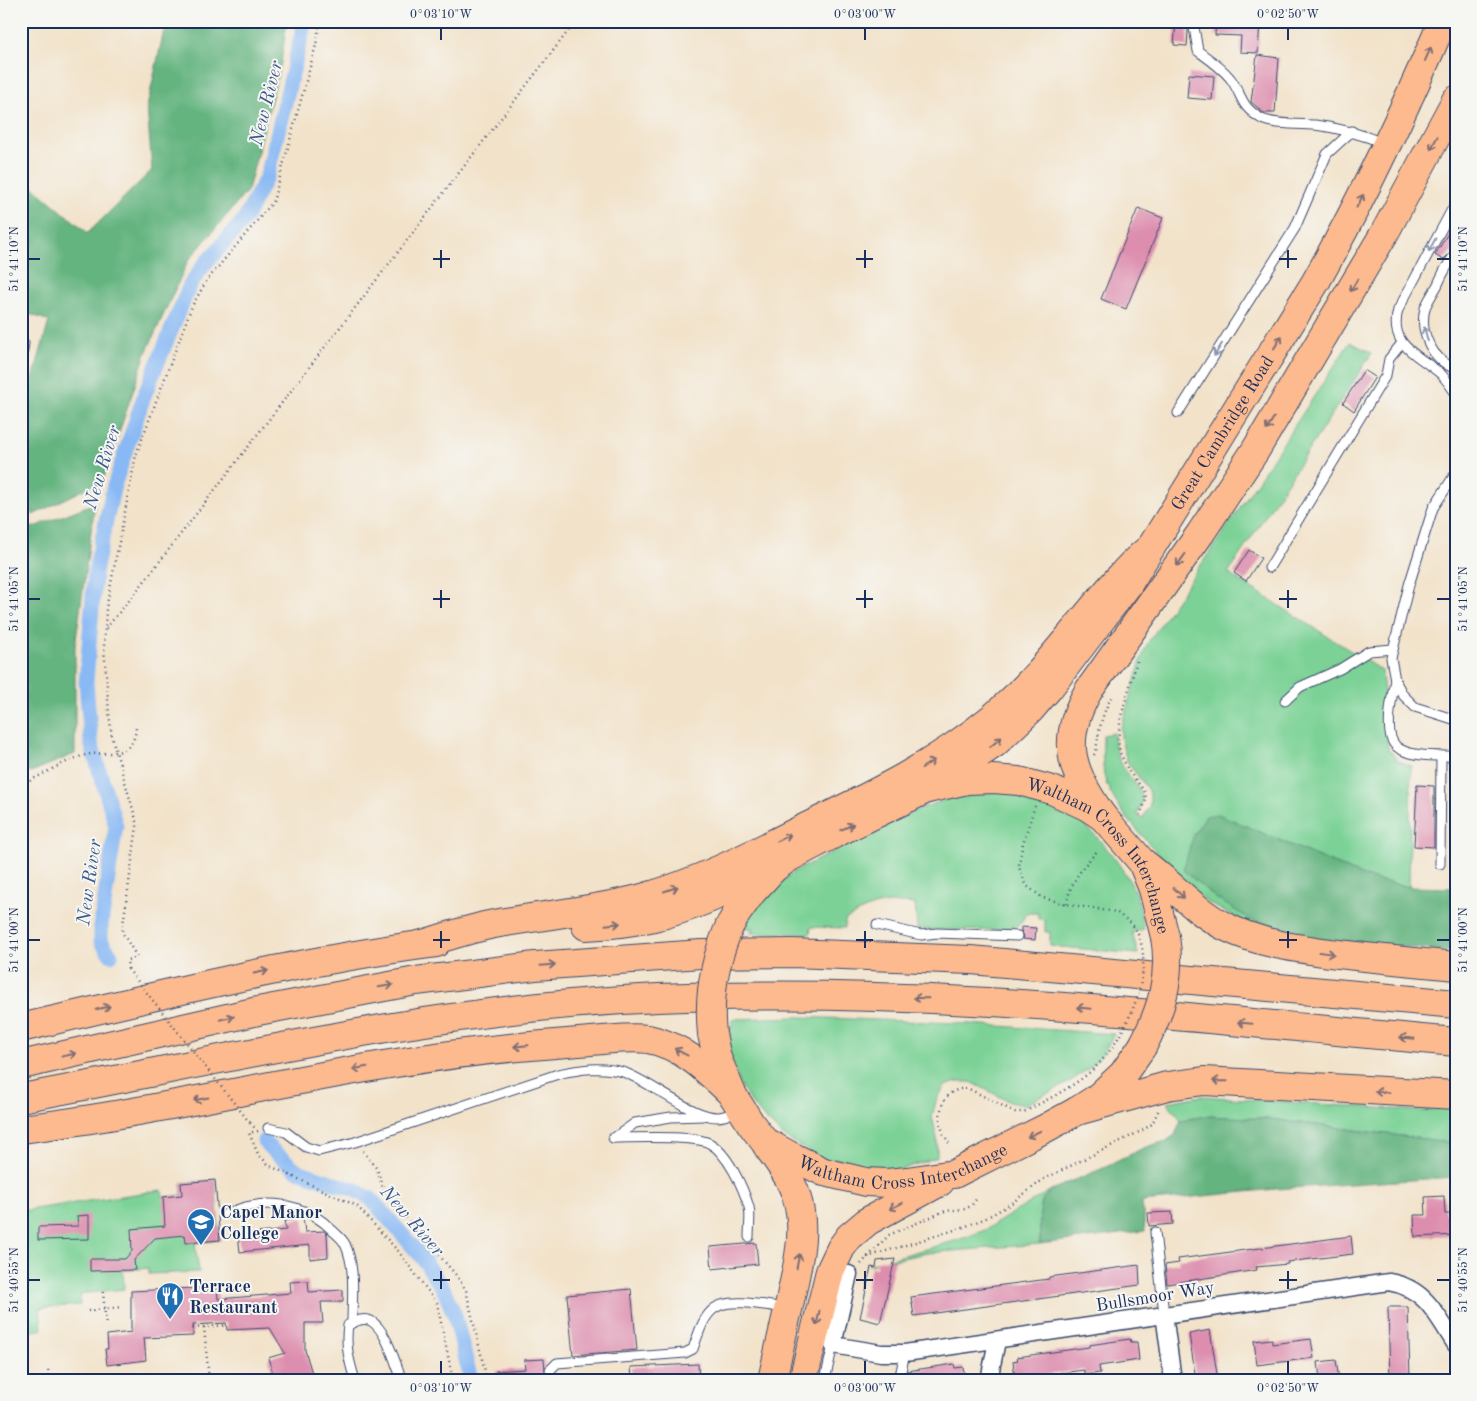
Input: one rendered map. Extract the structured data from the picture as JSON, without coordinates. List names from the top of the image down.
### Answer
{
  "streets": {
    "highway": ["Great Cambridge Road", "Waltham Cross Interchange"],
    "street": ["Bullsmoor Way"]
  },
  "crossings": [
    ["Great Cambridge Road", "Waltham Cross Interchange"]
  ],
  "water": ["New River"],
  "places": {
    "school or university": ["Capel Manor College"],
    "restaurant": ["Terrace Restaurant"]
  },
  "coordinates": [
    "0°03'10\"W",
    "0°03'00\"W",
    "0°02'50\"W",
    "51°41'10\"N",
    "51°41'05\"N",
    "51°41'00\"N",
    "51°40'55\"N"
  ]
}
